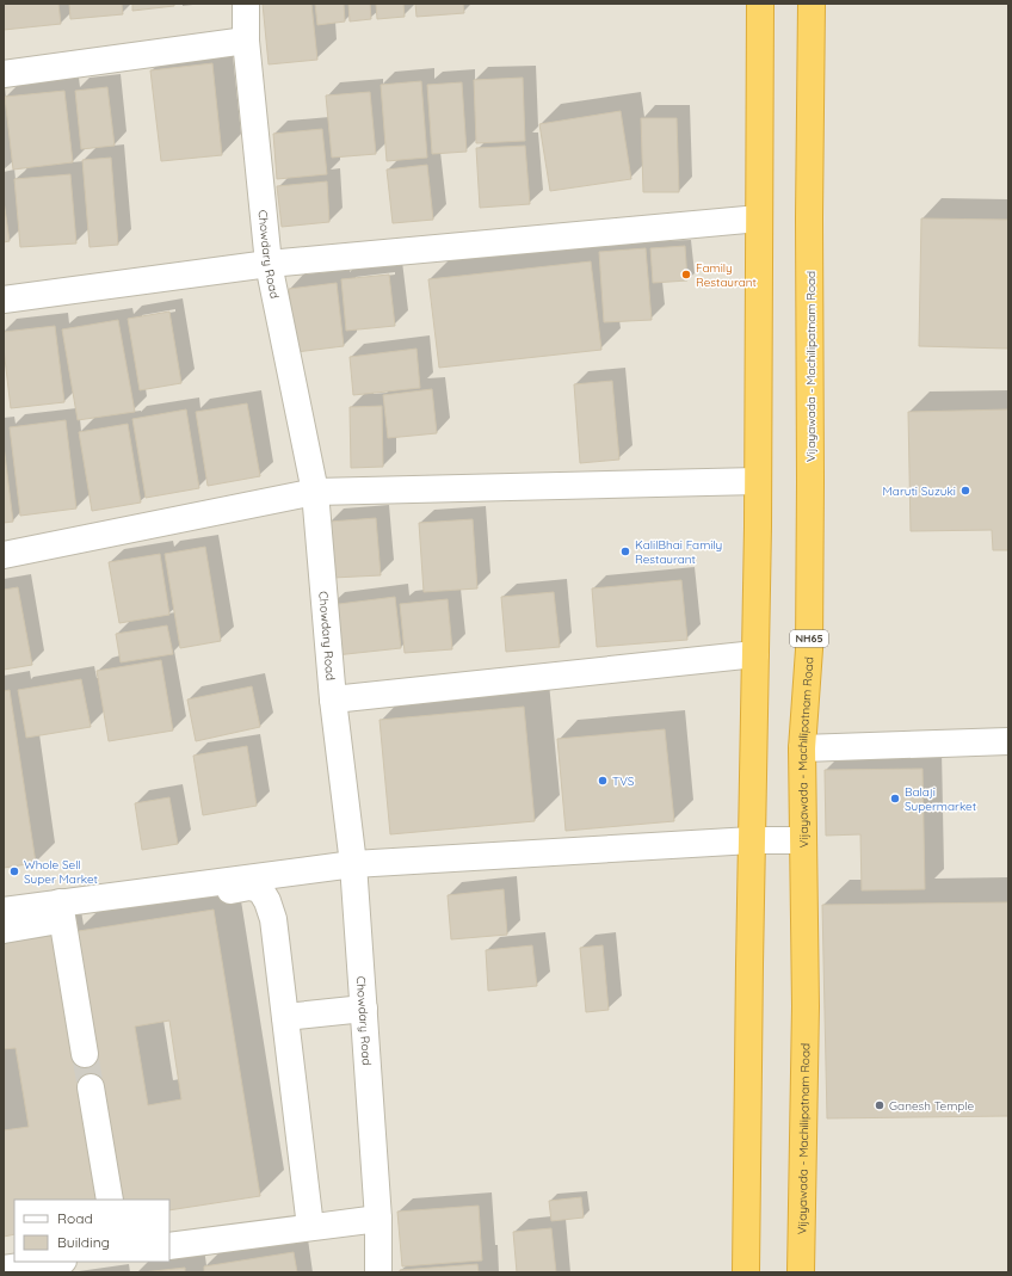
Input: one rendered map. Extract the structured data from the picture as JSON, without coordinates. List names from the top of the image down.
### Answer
{
  "streets": {
    "highway": ["Vijayawada - Machilipatnam Road", "NH65"],
    "street": ["Chowdary Road"]
  },
  "places": [
    "Family Restaurant",
    "Maruti Suzuki",
    "KalilBhai Family Restaurant",
    "TVS",
    "Balaji Supermarket",
    "Whole Sell Super Market",
    "Ganesh Temple"
  ],
  "legend": ["Road", "Building"]
}
